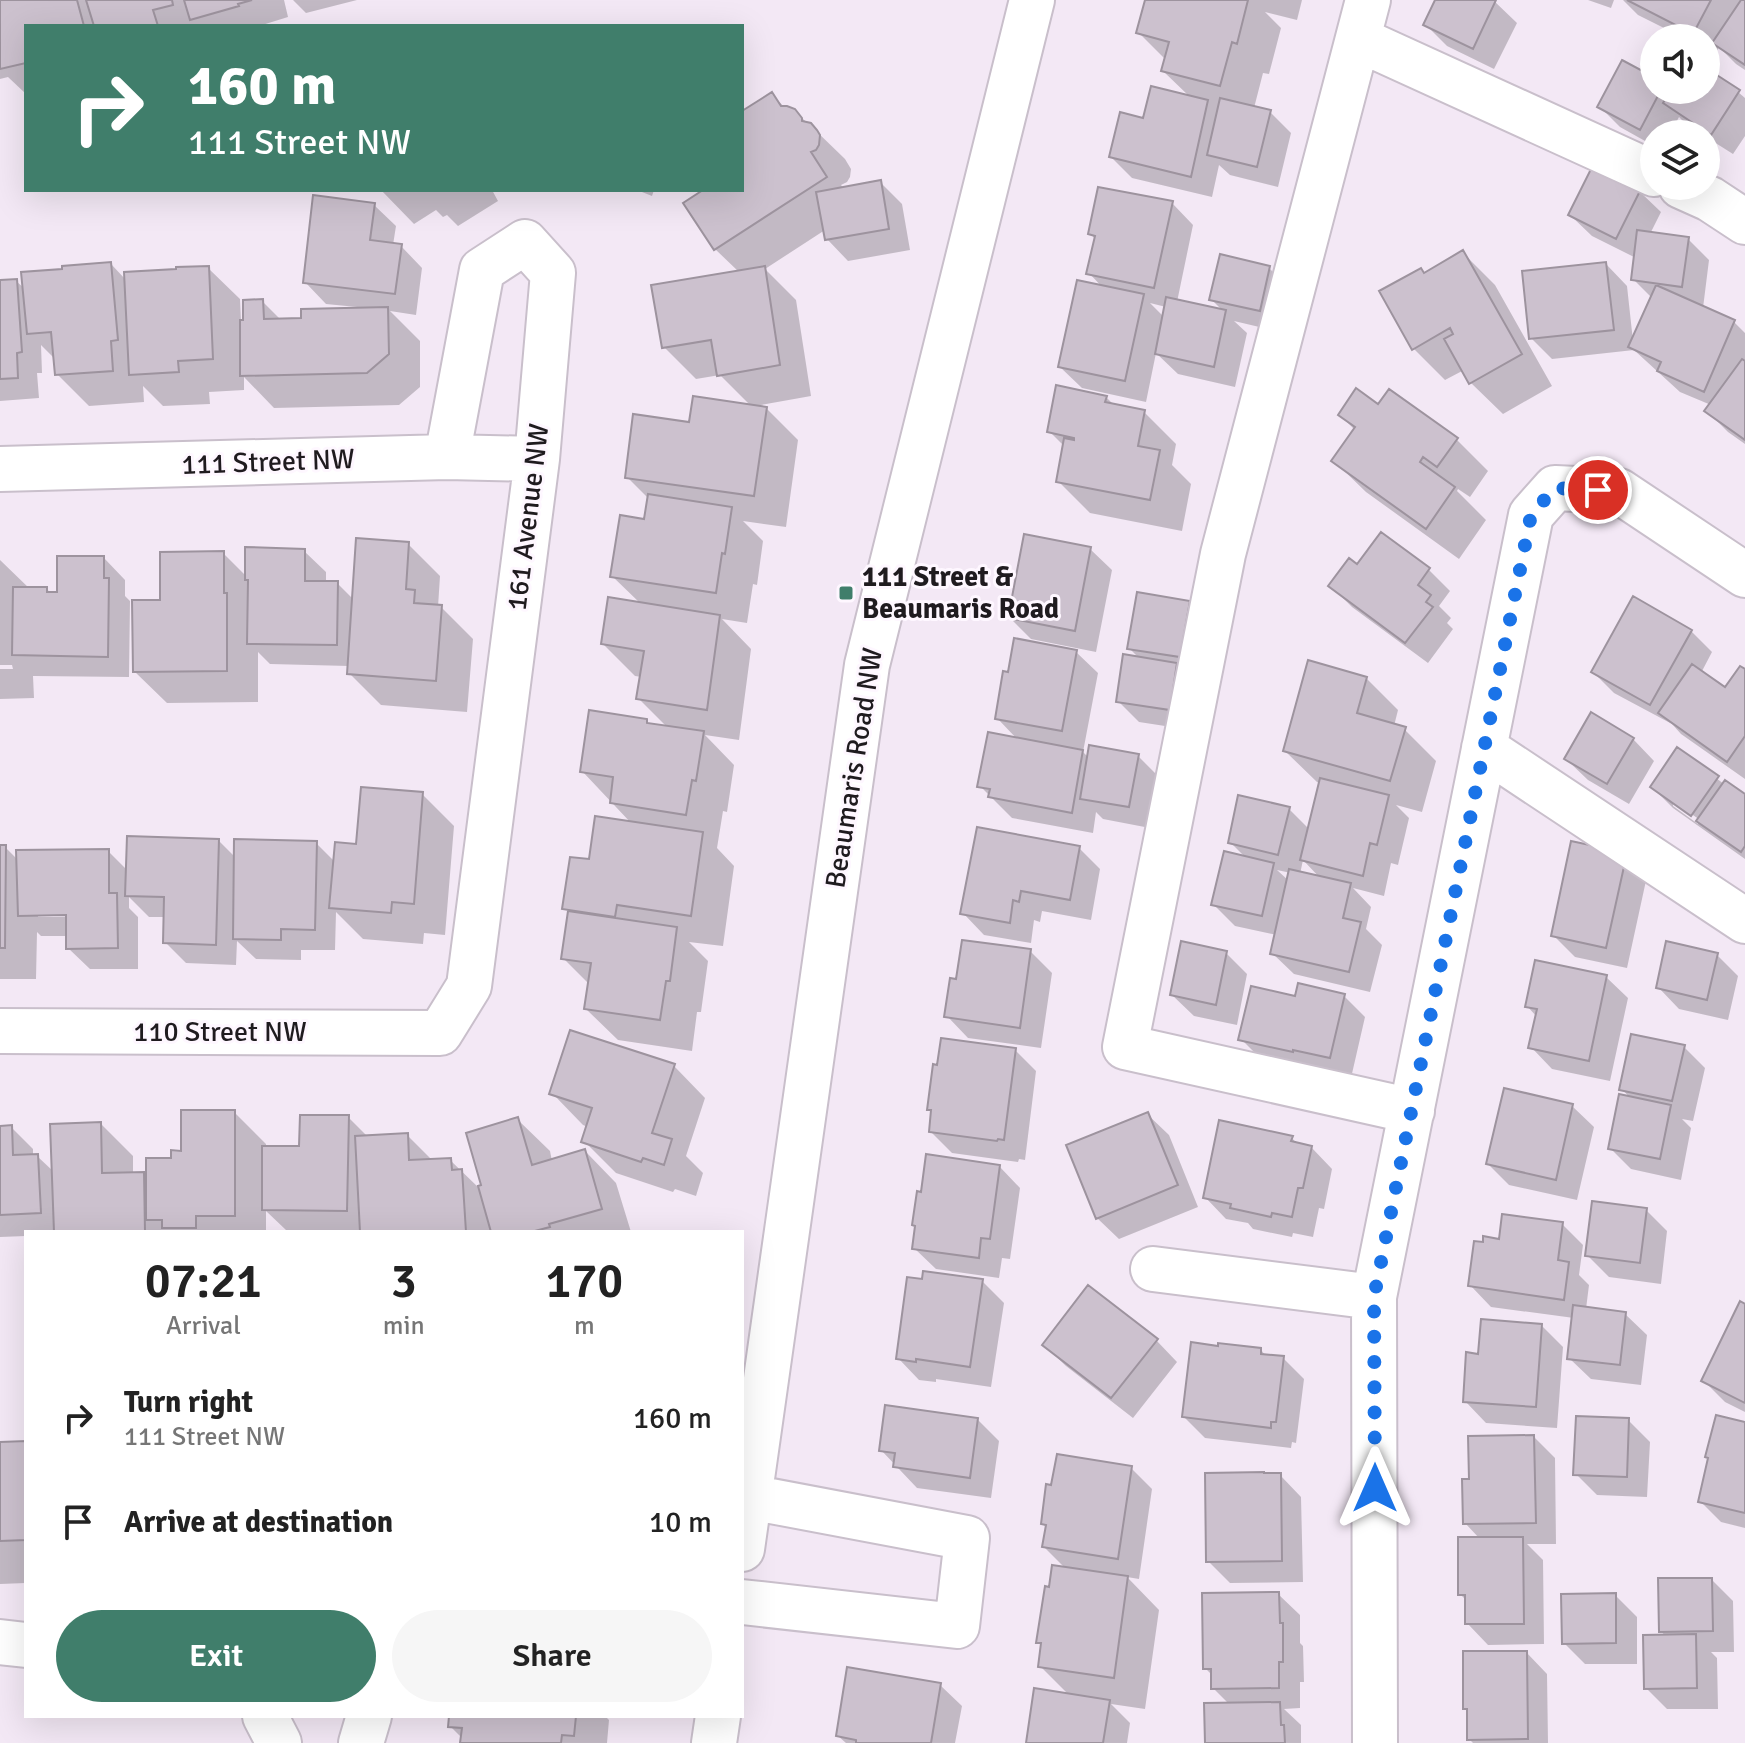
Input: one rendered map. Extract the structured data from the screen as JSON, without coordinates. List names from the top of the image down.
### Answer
{
  "streets": {
    "street": [
      "111 Street NW",
      "161 Avenue NW",
      "Beaumaris Road NW",
      "110 Street NW"
    ]
  },
  "crossings": [
    ["111 Street NW", "161 Avenue NW"],
    ["161 Avenue NW", "110 Street NW"]
  ],
  "places": {
    "transit": ["111 Street & Beaumaris Road"]
  },
  "page": {
    "turn": ["160 m", "111 Street NW"],
    "eta": [
      "07:21",
      "Arrival",
      "3",
      "min",
      "170",
      "m"
    ],
    "list": [
      {
        "name": "Turn right",
        "note": "111 Street NW",
        "value": "160 m"
      },
      {
        "name": "Arrive at destination",
        "value": "10 m"
      }
    ],
    "buttons": ["Exit", "Share"]
  }
}
